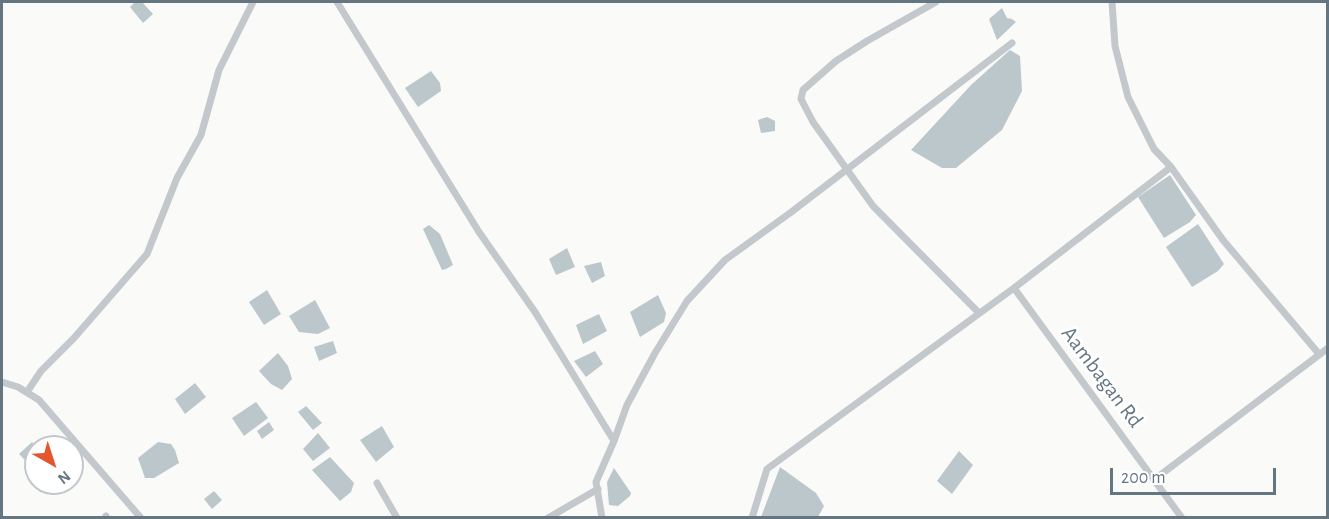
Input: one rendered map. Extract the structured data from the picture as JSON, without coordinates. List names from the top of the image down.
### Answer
{
  "streets": {
    "street": ["Aambagan Rd"]
  },
  "scale_bar": "200 m",
  "north": "bottom right"
}
